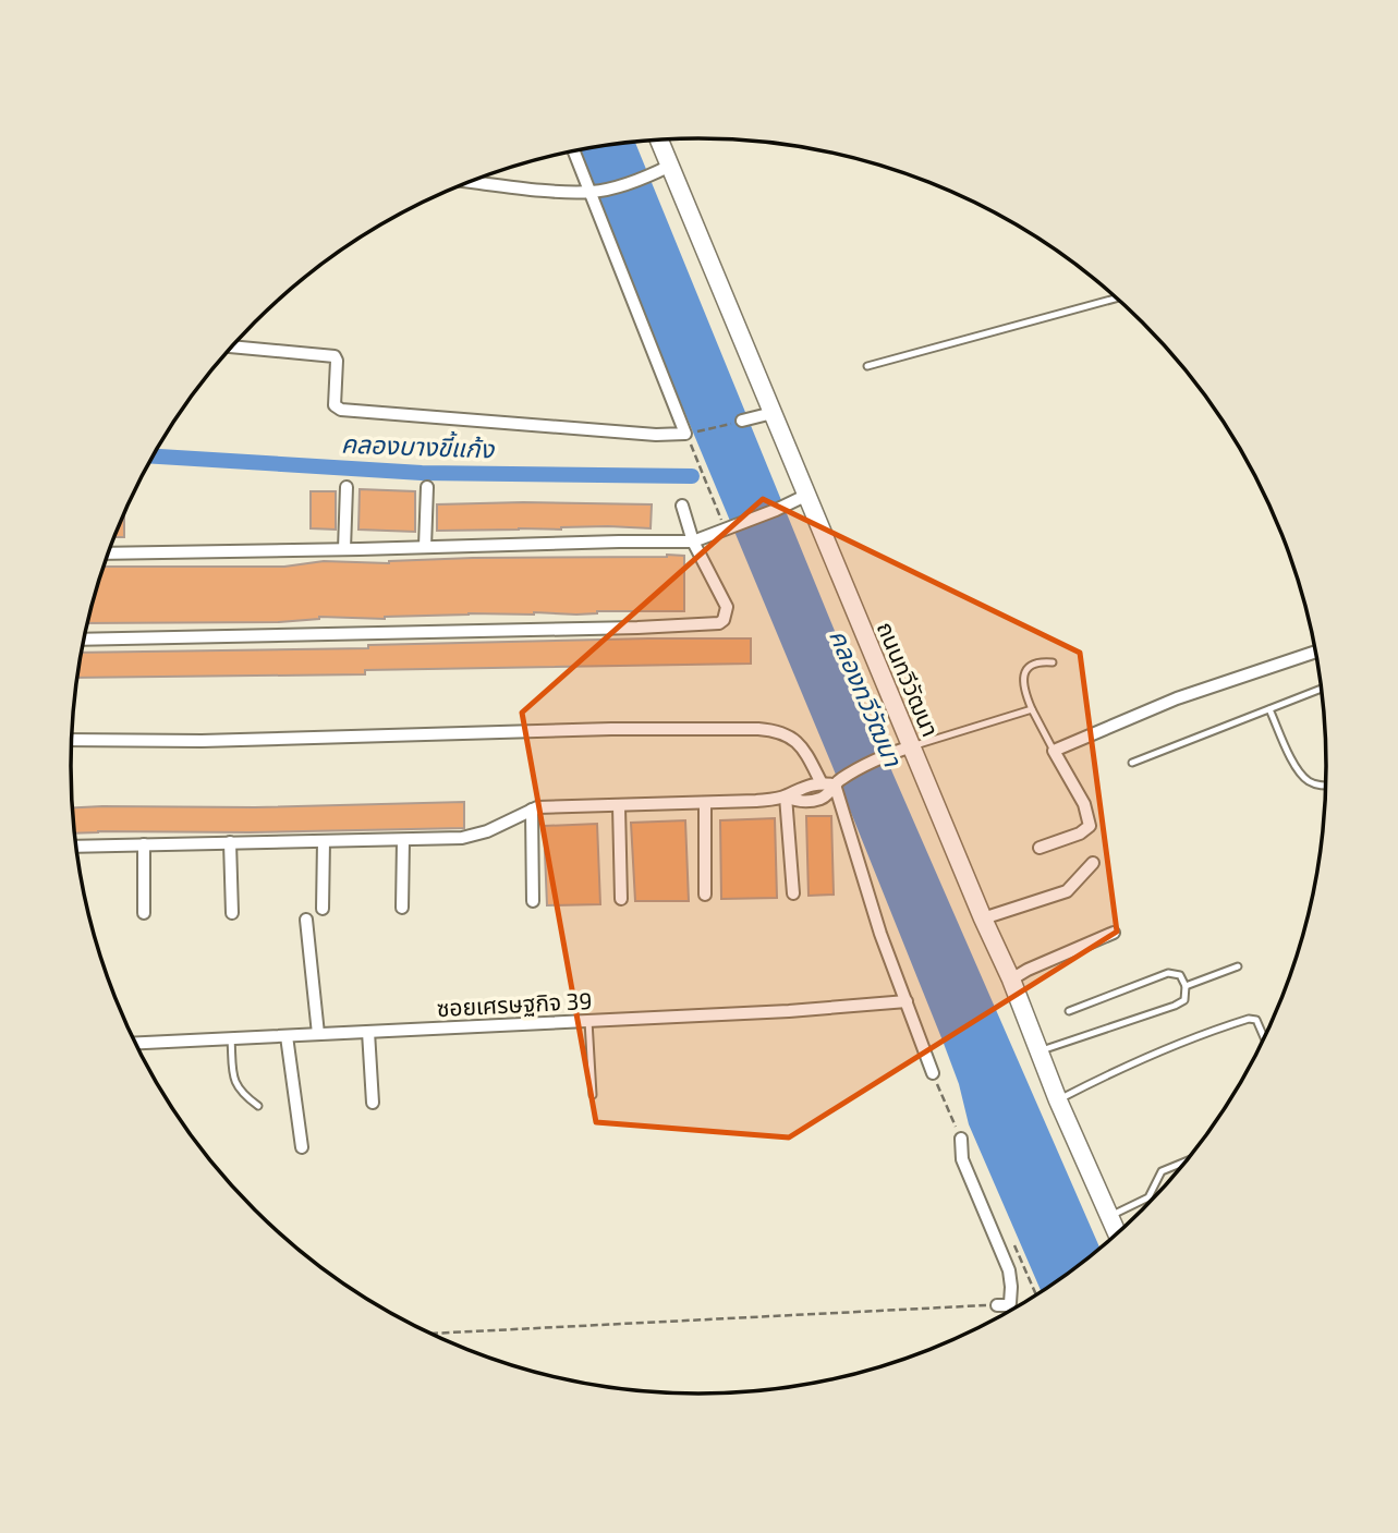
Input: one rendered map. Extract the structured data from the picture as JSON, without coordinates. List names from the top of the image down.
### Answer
{
  "streets": {
    "main road": ["ถนนทวีวัฒนา"],
    "street": ["ซอยเศรษฐกิจ 39"]
  },
  "water": ["คลองบางขี้แก้ง", "คลองทวีวัฒนา"]
}
